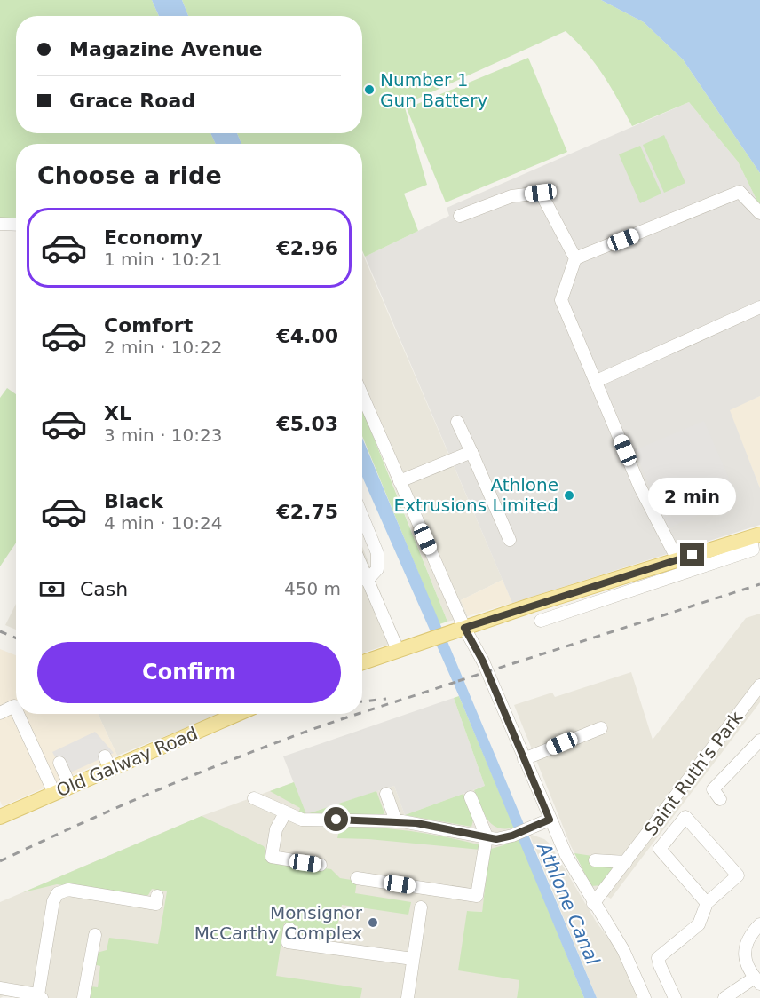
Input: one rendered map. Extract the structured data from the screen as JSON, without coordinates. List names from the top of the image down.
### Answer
{
  "streets": {
    "main road": ["Old Galway Road"],
    "street": ["Saint Ruth's Park"]
  },
  "water": ["Athlone Canal"],
  "places": ["Number 1 Gun Battery", "Athlone Extrusions Limited", "Monsignor McCarthy Complex"],
  "page": {
    "banner": ["Magazine Avenue", "Grace Road"],
    "heading": "Choose a ride",
    "list": [
      {
        "name": "Economy",
        "note": "1 min · 10:21",
        "value": "€2.96"
      },
      {
        "name": "Comfort",
        "note": "2 min · 10:22",
        "value": "€4.00"
      },
      {
        "name": "XL",
        "note": "3 min · 10:23",
        "value": "€5.03"
      },
      {
        "name": "Black",
        "note": "4 min · 10:24",
        "value": "€2.75"
      }
    ],
    "bubble": "2 min",
    "pay": ["Cash", "450 m"],
    "buttons": "Confirm"
  }
}
